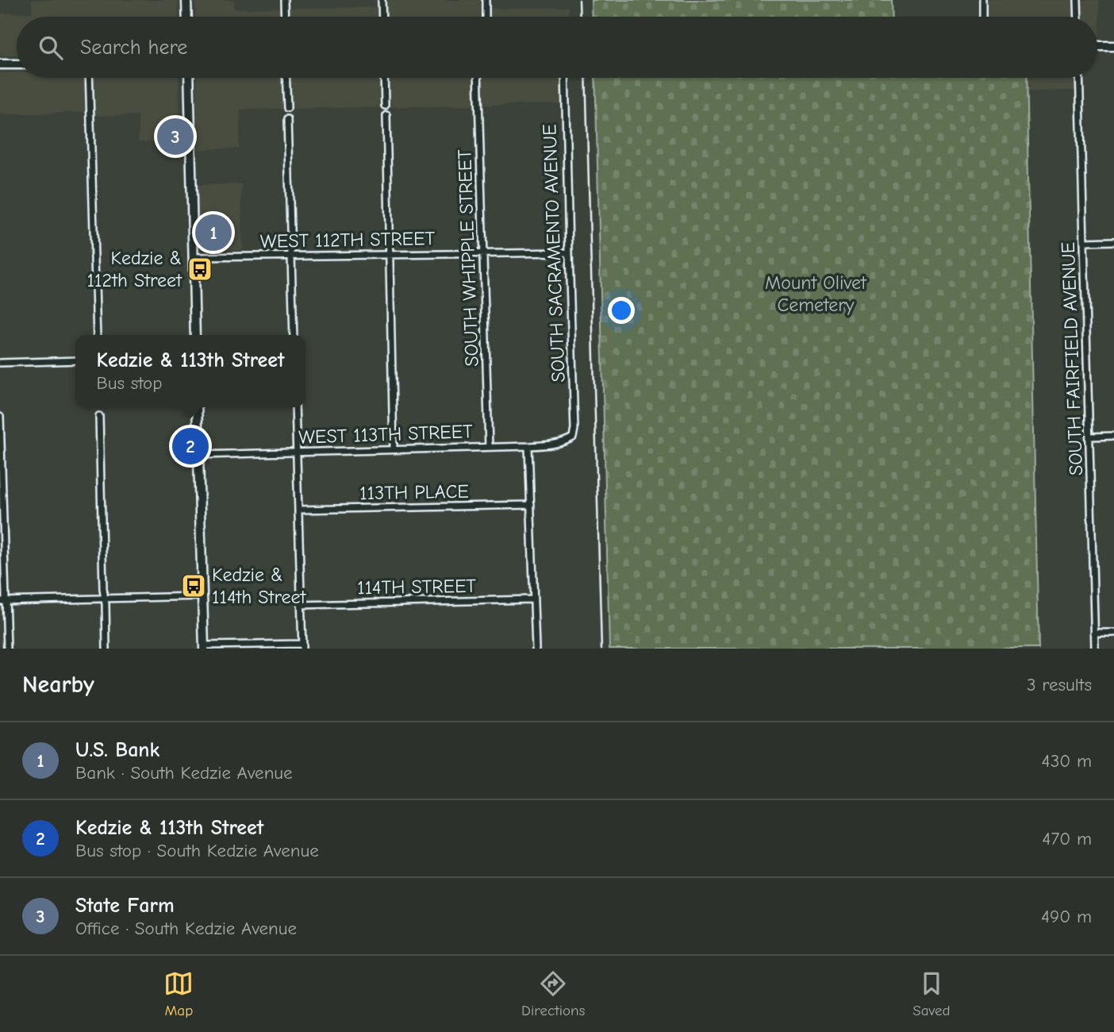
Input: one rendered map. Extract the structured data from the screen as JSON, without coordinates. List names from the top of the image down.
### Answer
{
  "streets": {
    "street": [
      "WEST 112TH STREET",
      "SOUTH SACRAMENTO AVENUE",
      "SOUTH WHIPPLE STREET",
      "SOUTH FAIRFIELD AVENUE",
      "WEST 113TH STREET",
      "113TH PLACE",
      "114TH STREET"
    ]
  },
  "crossings": [
    ["WEST 112TH STREET", "SOUTH SACRAMENTO AVENUE"],
    ["WEST 112TH STREET", "SOUTH WHIPPLE STREET"],
    ["SOUTH SACRAMENTO AVENUE", "WEST 113TH STREET"],
    ["SOUTH WHIPPLE STREET", "WEST 113TH STREET"]
  ],
  "parks": ["Mount Olivet Cemetery"],
  "places": {
    "bus stop": ["Kedzie & 112th Street", "Kedzie & 114th Street"]
  },
  "page": {
    "search": "Search here",
    "pins": ["3", "1", "2"],
    "popup": ["Kedzie & 113th Street", "Bus stop"],
    "heading": ["Nearby", "3 results"],
    "list": [
      {
        "mark": "1",
        "name": "U.S. Bank",
        "note": "Bank · South Kedzie Avenue",
        "value": "430 m"
      },
      {
        "mark": "2",
        "name": "Kedzie & 113th Street",
        "note": "Bus stop · South Kedzie Avenue",
        "value": "470 m"
      },
      {
        "mark": "3",
        "name": "State Farm",
        "note": "Office · South Kedzie Avenue",
        "value": "490 m"
      }
    ],
    "nav": ["Map", "Directions", "Saved"]
  }
}
